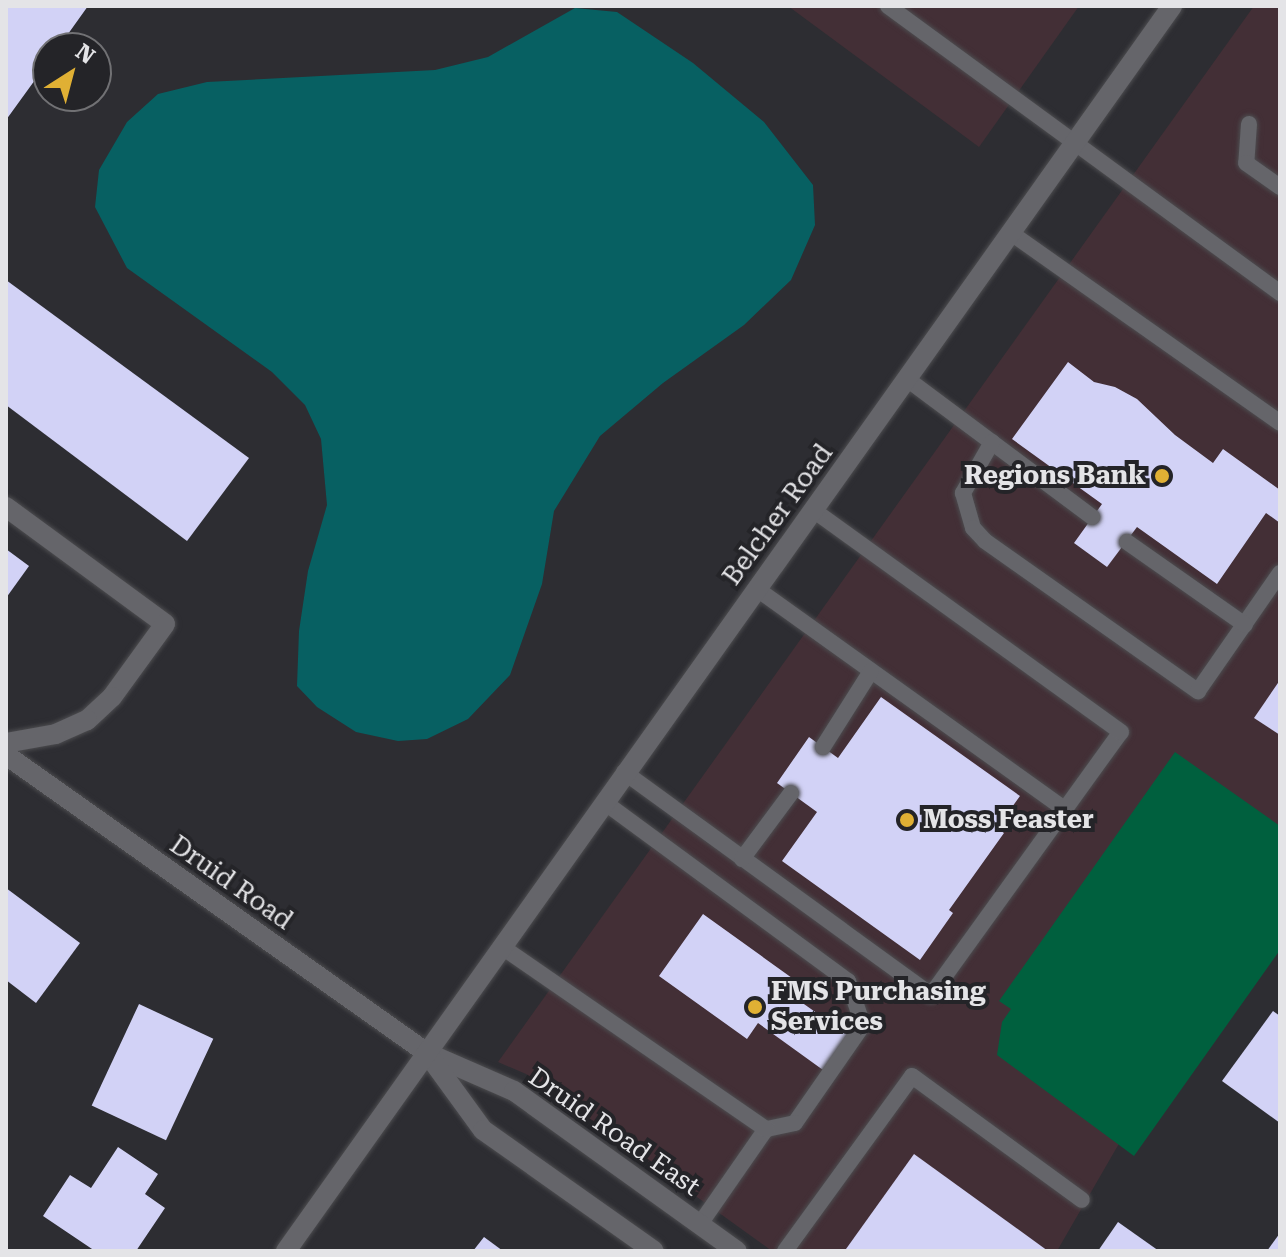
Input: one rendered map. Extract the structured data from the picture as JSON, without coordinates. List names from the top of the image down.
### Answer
{
  "streets": {
    "street": ["Belcher Road", "Druid Road", "Druid Road East"]
  },
  "crossings": [
    ["Belcher Road", "Druid Road"],
    ["Belcher Road", "Druid Road East"],
    ["Druid Road", "Druid Road East"]
  ],
  "places": ["Regions Bank", "Moss Feaster", "FMS Purchasing Services"],
  "north": "top right"
}
